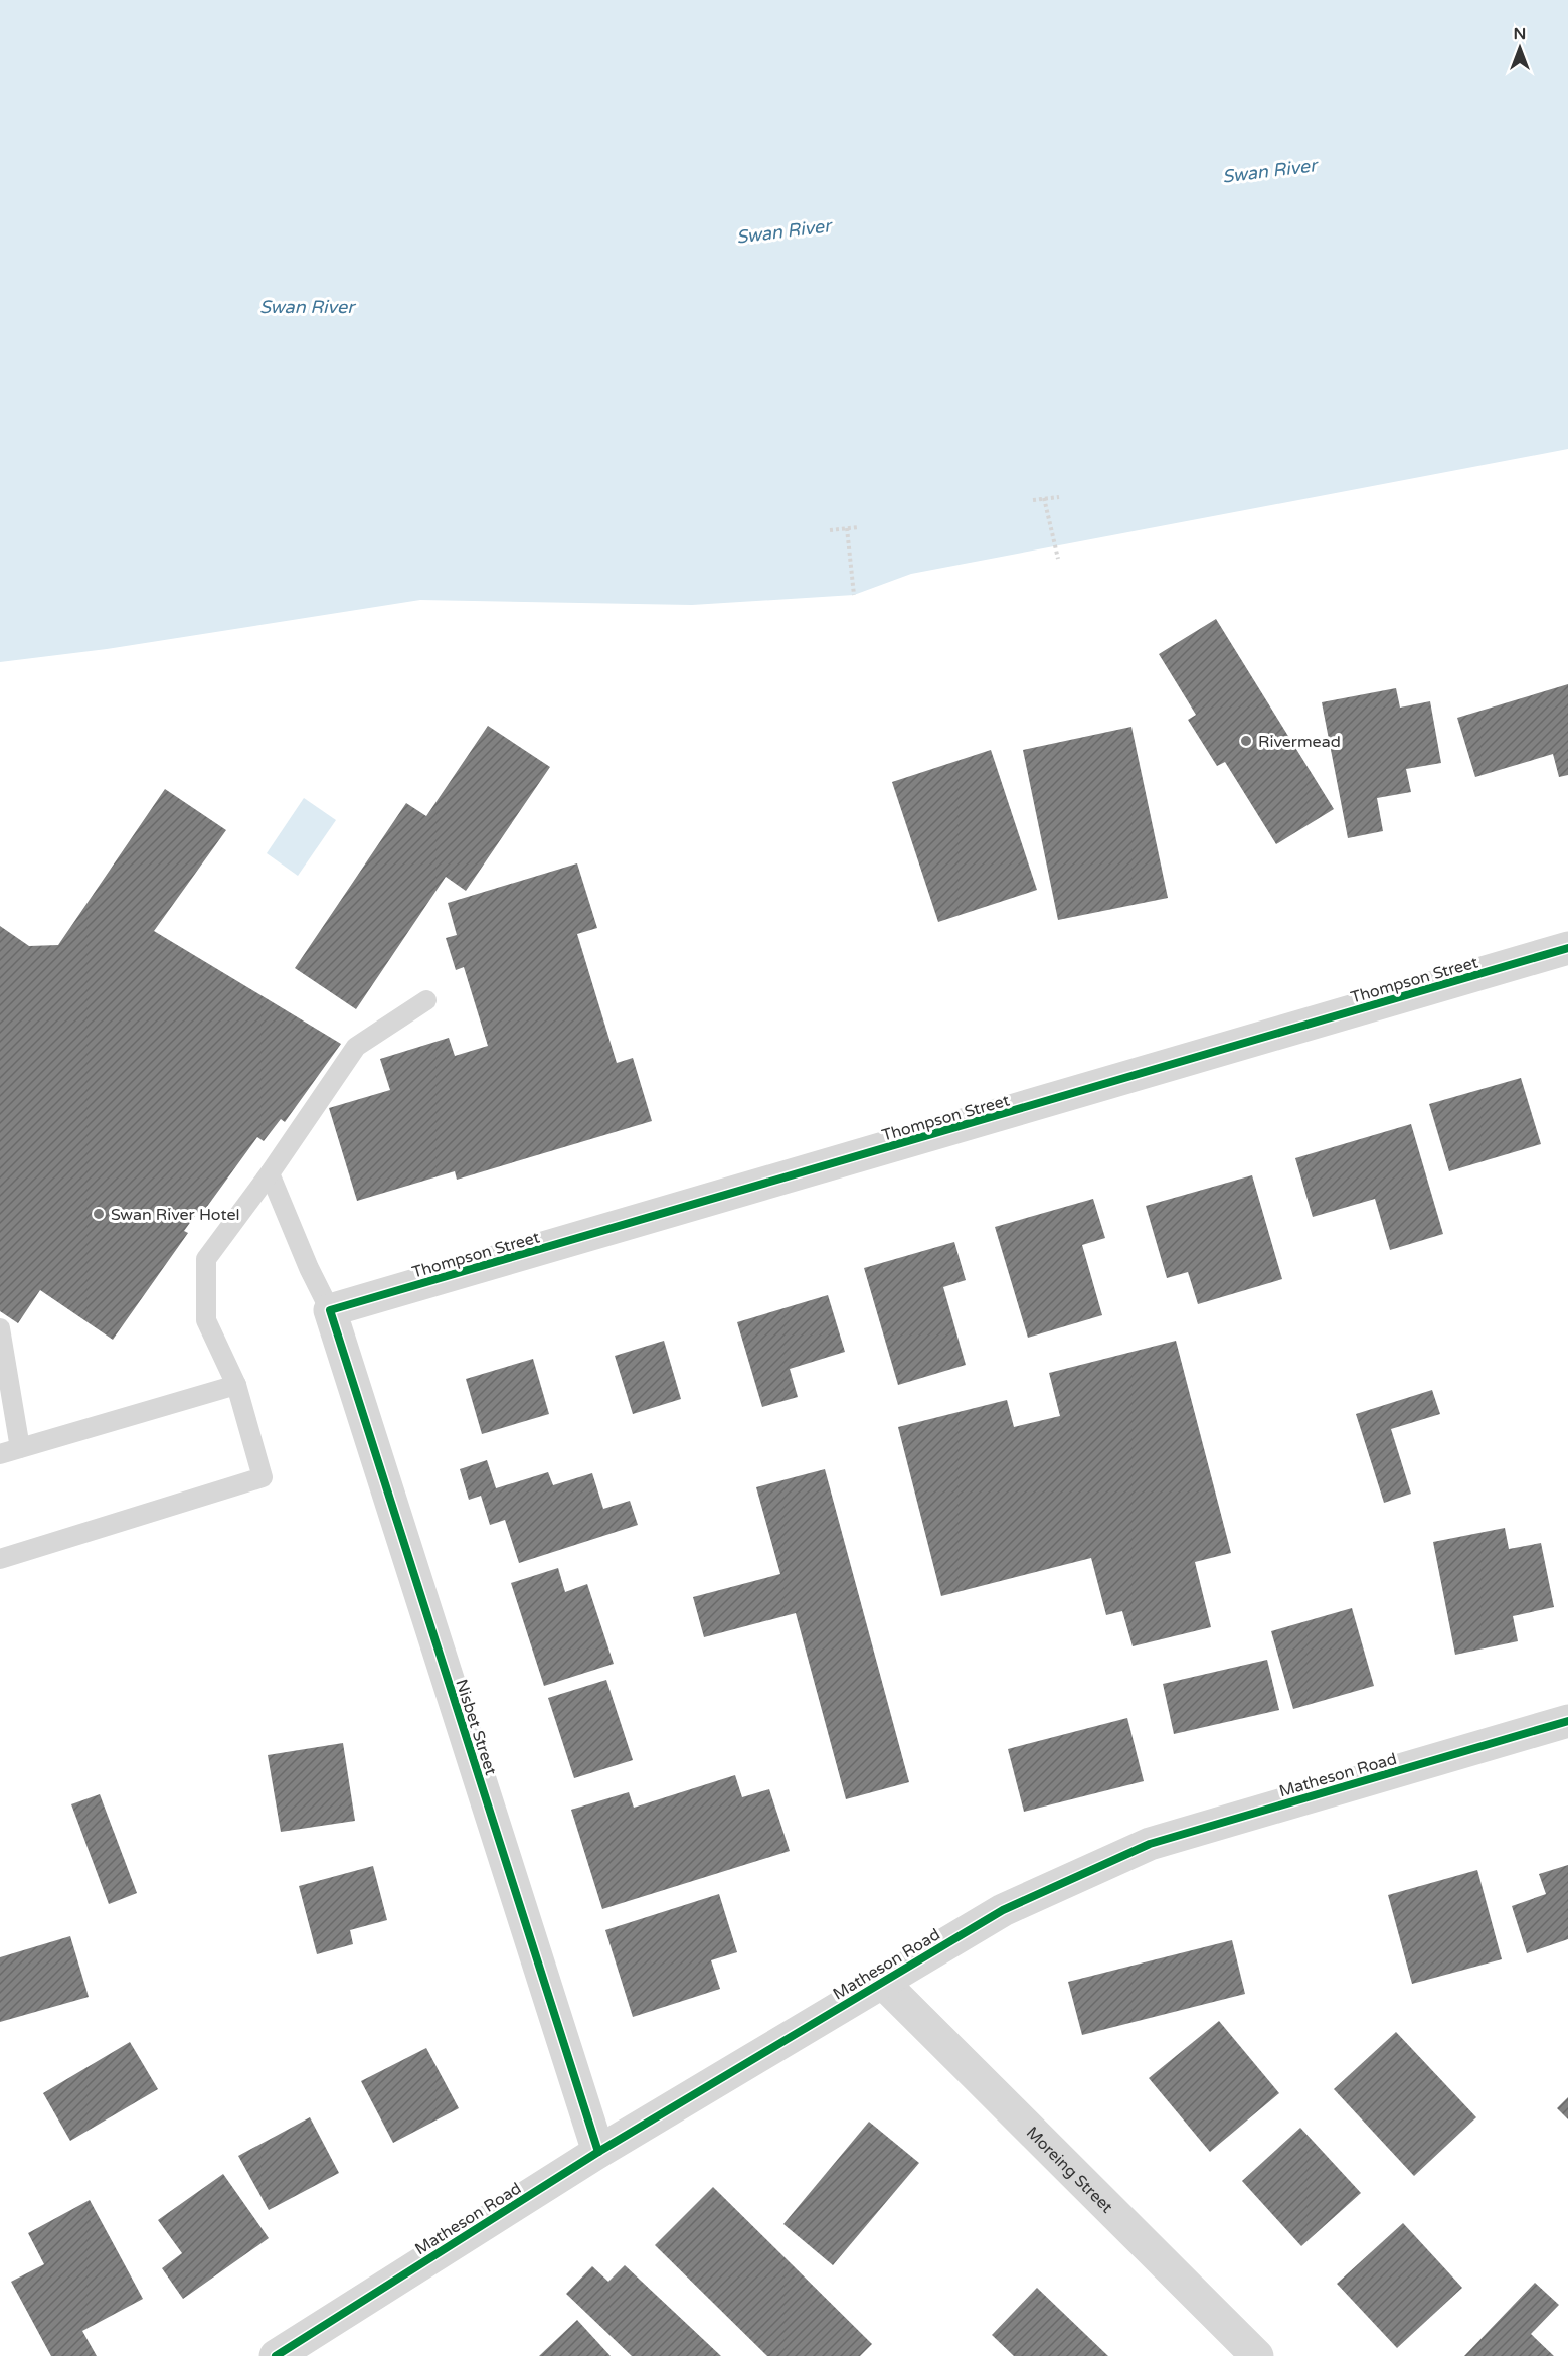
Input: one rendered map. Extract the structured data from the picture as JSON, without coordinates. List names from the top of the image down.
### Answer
{
  "streets": {
    "street": [
      "Thompson Street",
      "Nisbet Street",
      "Matheson Road",
      "Moreing Street"
    ]
  },
  "crossings": [
    ["Thompson Street", "Nisbet Street"],
    ["Nisbet Street", "Matheson Road"],
    ["Matheson Road", "Moreing Street"]
  ],
  "water": ["Swan River"],
  "places": ["Rivermead", "Swan River Hotel"],
  "north": "top"
}
